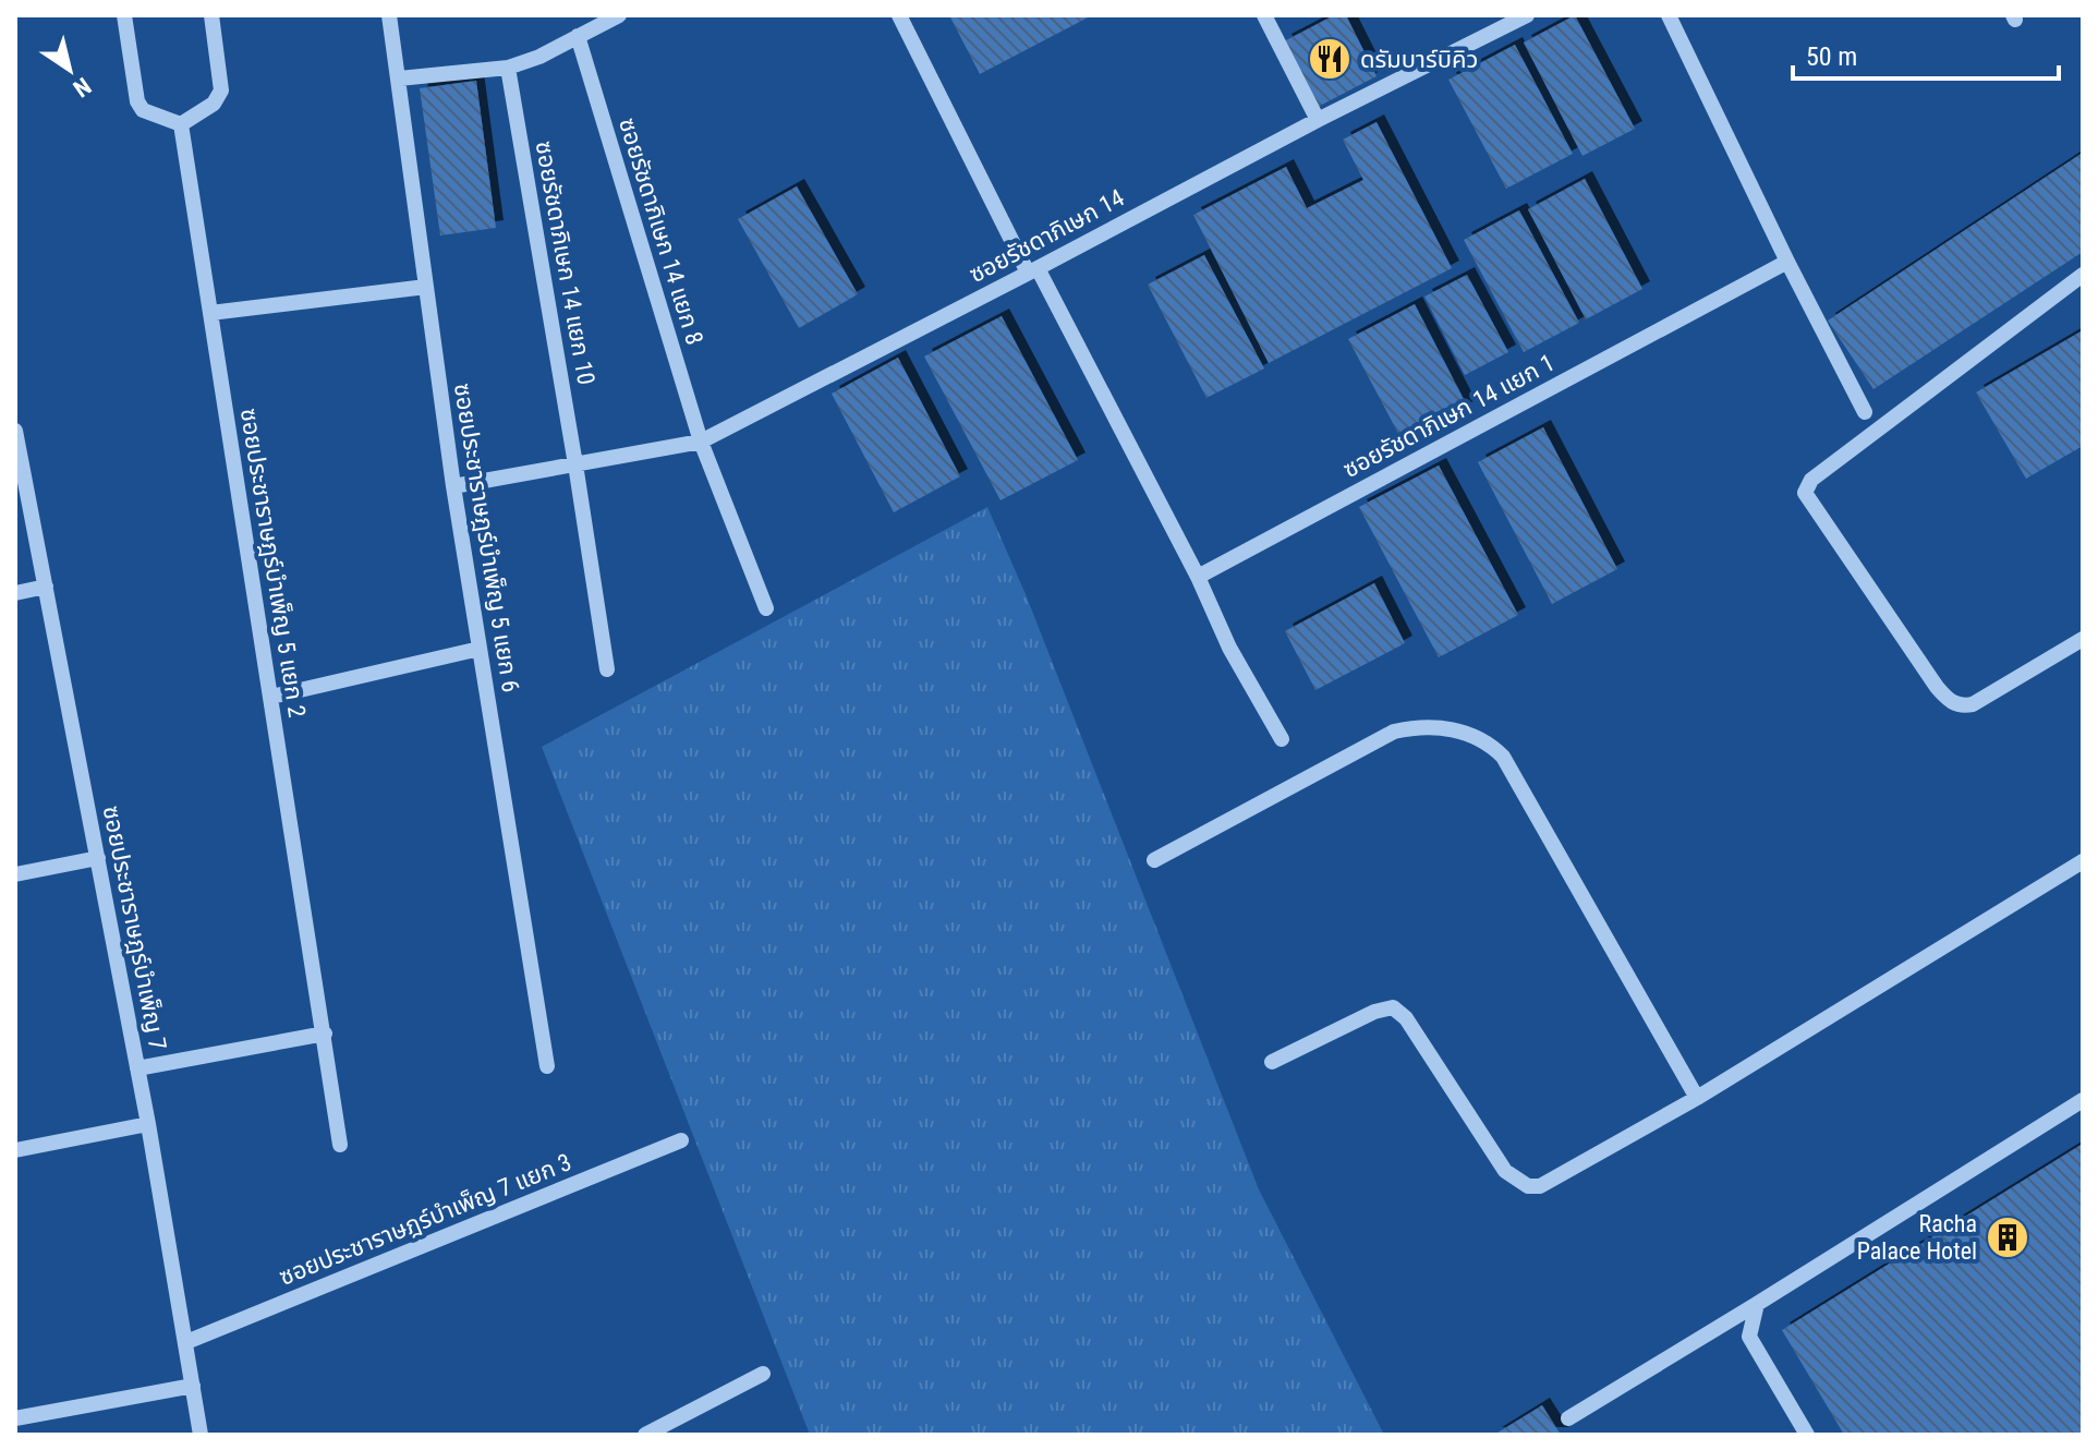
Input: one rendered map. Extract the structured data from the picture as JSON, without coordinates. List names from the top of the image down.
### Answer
{
  "streets": {
    "street": [
      "ซอยรัชดาภิเษก 14 แยก 8",
      "ซอยรัชดาภิเษก 14",
      "ซอยรัชดาภิเษก 14 แยก 10",
      "ซอยรัชดาภิเษก 14 แยก 1",
      "ซอยประชาราษฎร์บำเพ็ญ 5 แยก 6",
      "ซอยประชาราษฎร์บำเพ็ญ 5 แยก 2",
      "ซอยประชาราษฎร์บำเพ็ญ 7",
      "ซอยประชาราษฎร์บำเพ็ญ 7 แยก 3"
    ]
  },
  "crossings": [
    ["ซอยรัชดาภิเษก 14 แยก 8", "ซอยรัชดาภิเษก 14"],
    ["ซอยรัชดาภิเษก 14", "ซอยรัชดาภิเษก 14 แยก 10"],
    ["ซอยรัชดาภิเษก 14", "ซอยประชาราษฎร์บำเพ็ญ 5 แยก 6"],
    ["ซอยประชาราษฎร์บำเพ็ญ 7", "ซอยประชาราษฎร์บำเพ็ญ 7 แยก 3"]
  ],
  "places": {
    "restaurant": ["ดรัมบาร์บิคิว"],
    "building": ["Racha Palace Hotel"]
  },
  "scale_bar": "50 m",
  "north": "bottom right"
}
